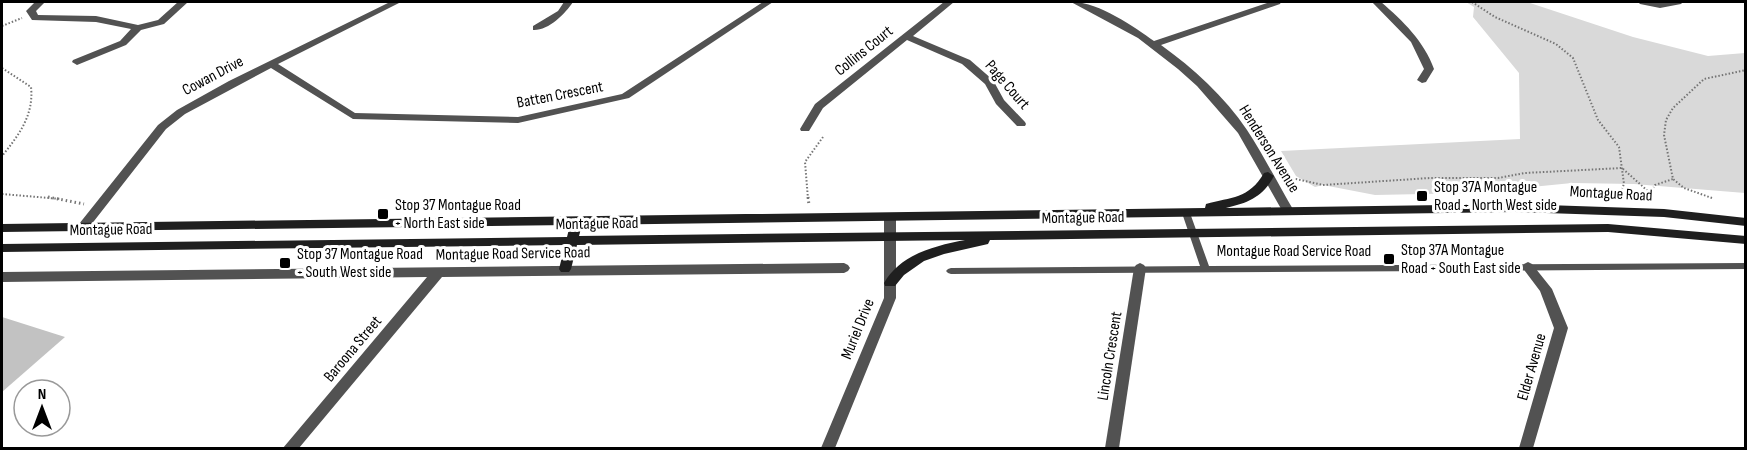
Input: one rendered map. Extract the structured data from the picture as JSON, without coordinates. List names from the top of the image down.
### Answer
{
  "streets": {
    "main road": ["Montague Road"],
    "street": [
      "Collins Court",
      "Cowan Drive",
      "Page Court",
      "Batten Crescent",
      "Henderson Avenue",
      "Montague Road Service Road",
      "Muriel Drive",
      "Baroona Street",
      "Lincoln Crescent",
      "Elder Avenue"
    ]
  },
  "crossings": [
    ["Collins Court", "Page Court"],
    ["Cowan Drive", "Batten Crescent"],
    ["Cowan Drive", "Montague Road"],
    ["Henderson Avenue", "Montague Road"],
    ["Montague Road", "Muriel Drive"],
    ["Montague Road Service Road", "Baroona Street"],
    ["Montague Road Service Road", "Lincoln Crescent"],
    ["Montague Road Service Road", "Elder Avenue"]
  ],
  "places": {
    "transit": [
      "Stop 37A Montague Road - North West side",
      "Stop 37 Montague Road - North East side",
      "Stop 37A Montague Road - South East side",
      "Stop 37 Montague Road - South West side"
    ]
  },
  "north": "top"
}
